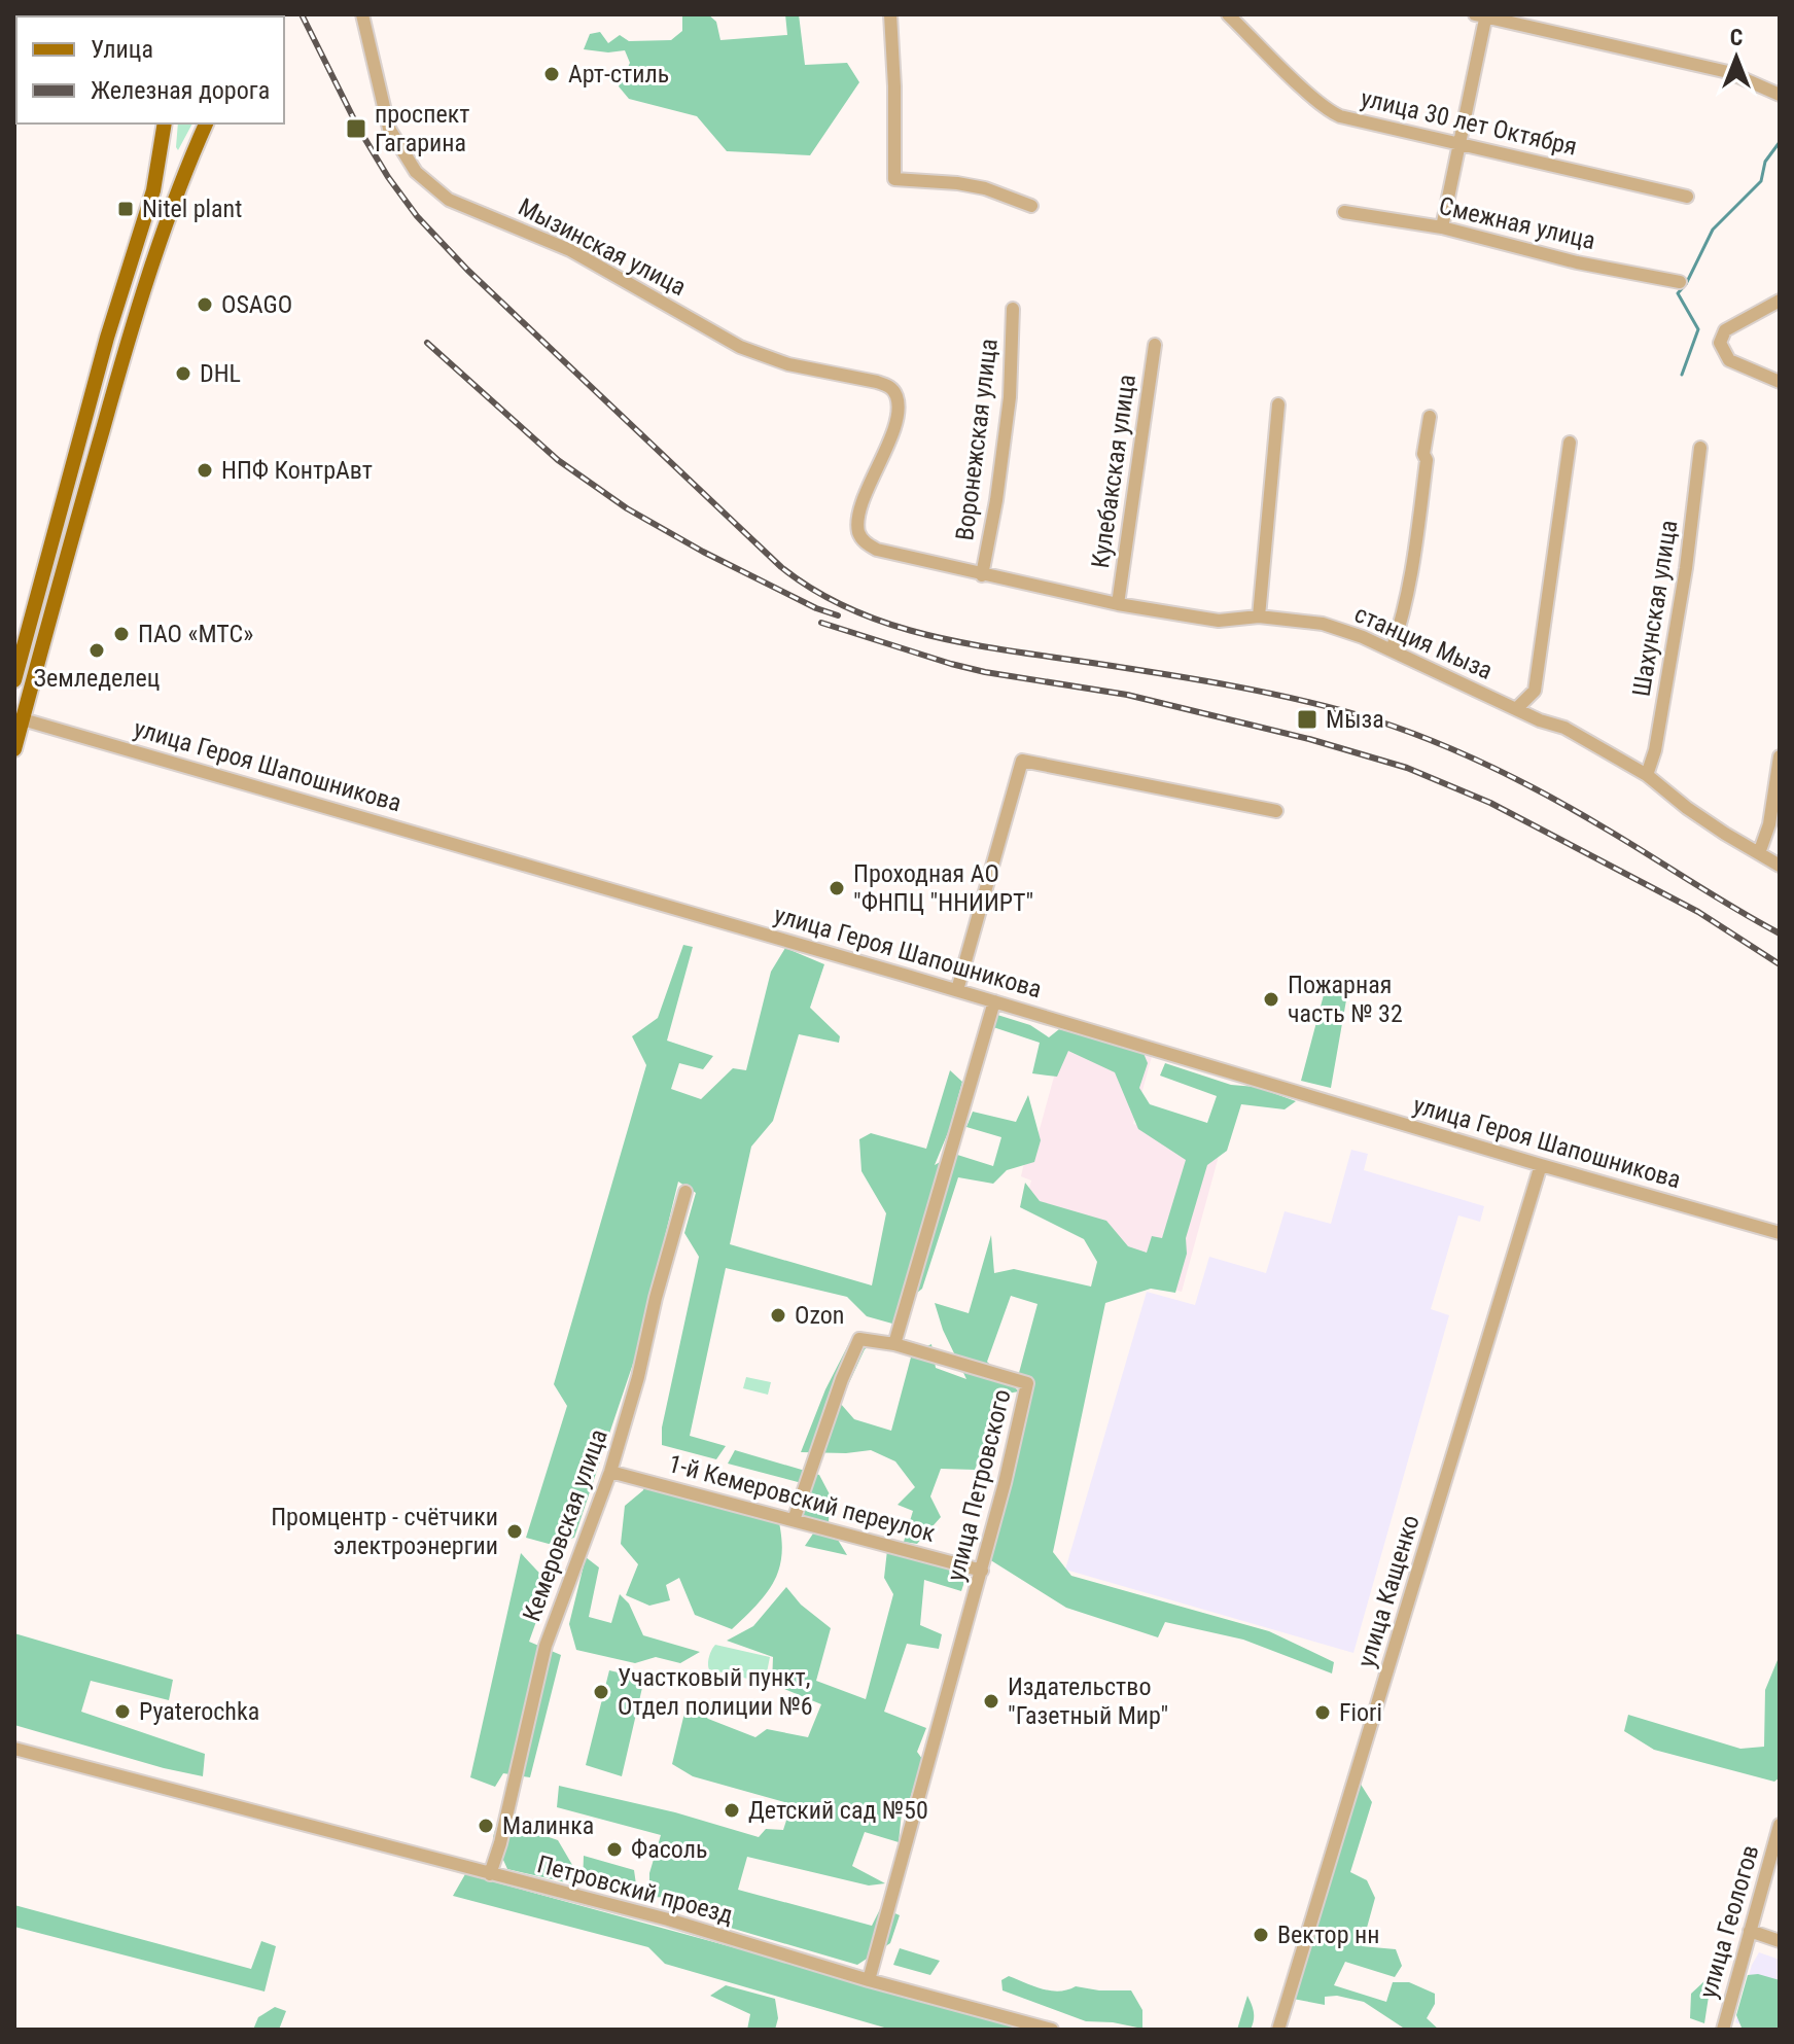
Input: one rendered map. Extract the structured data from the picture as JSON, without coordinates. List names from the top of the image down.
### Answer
{
  "streets": {
    "street": [
      "улица 30 лет Октября",
      "Смежная улица",
      "Мызинская улица",
      "Воронежская улица",
      "Кулебакская улица",
      "Шахунская улица",
      "станция Мыза",
      "улица Героя Шапошникова",
      "улица Петровского",
      "1-й Кемеровский переулок",
      "Кемеровская улица",
      "улица Кащенко",
      "Петровский проезд",
      "улица Геологов"
    ]
  },
  "crossings": [
    ["Мызинская улица", "станция Мыза"],
    ["Воронежская улица", "станция Мыза"],
    ["Кулебакская улица", "станция Мыза"],
    ["Шахунская улица", "станция Мыза"],
    ["улица Героя Шапошникова", "улица Кащенко"],
    ["улица Петровского", "1-й Кемеровский переулок"],
    ["улица Петровского", "Петровский проезд"],
    ["1-й Кемеровский переулок", "Кемеровская улица"],
    ["Кемеровская улица", "Петровский проезд"]
  ],
  "places": {
    "other": [
      "Арт-стиль",
      "OSAGO",
      "DHL",
      "НПФ КонтрАвт",
      "ПАО «МТС»",
      "Земледелец",
      "Проходная АО \"ФНПЦ \"ННИИРТ\"",
      "Пожарная часть № 32",
      "Ozon",
      "Промцентр - счётчики электроэнергии",
      "Участковый пункт, Отдел полиции №6",
      "Издательство \"Газетный Мир\"",
      "Pyaterochka",
      "Fiori",
      "Детский сад №50",
      "Малинка",
      "Фасоль",
      "Вектор нн"
    ],
    "transit": ["проспект Гагарина", "Nitel plant", "Мыза"]
  },
  "legend": ["Улица", "Железная дорога"],
  "north": "top"
}
